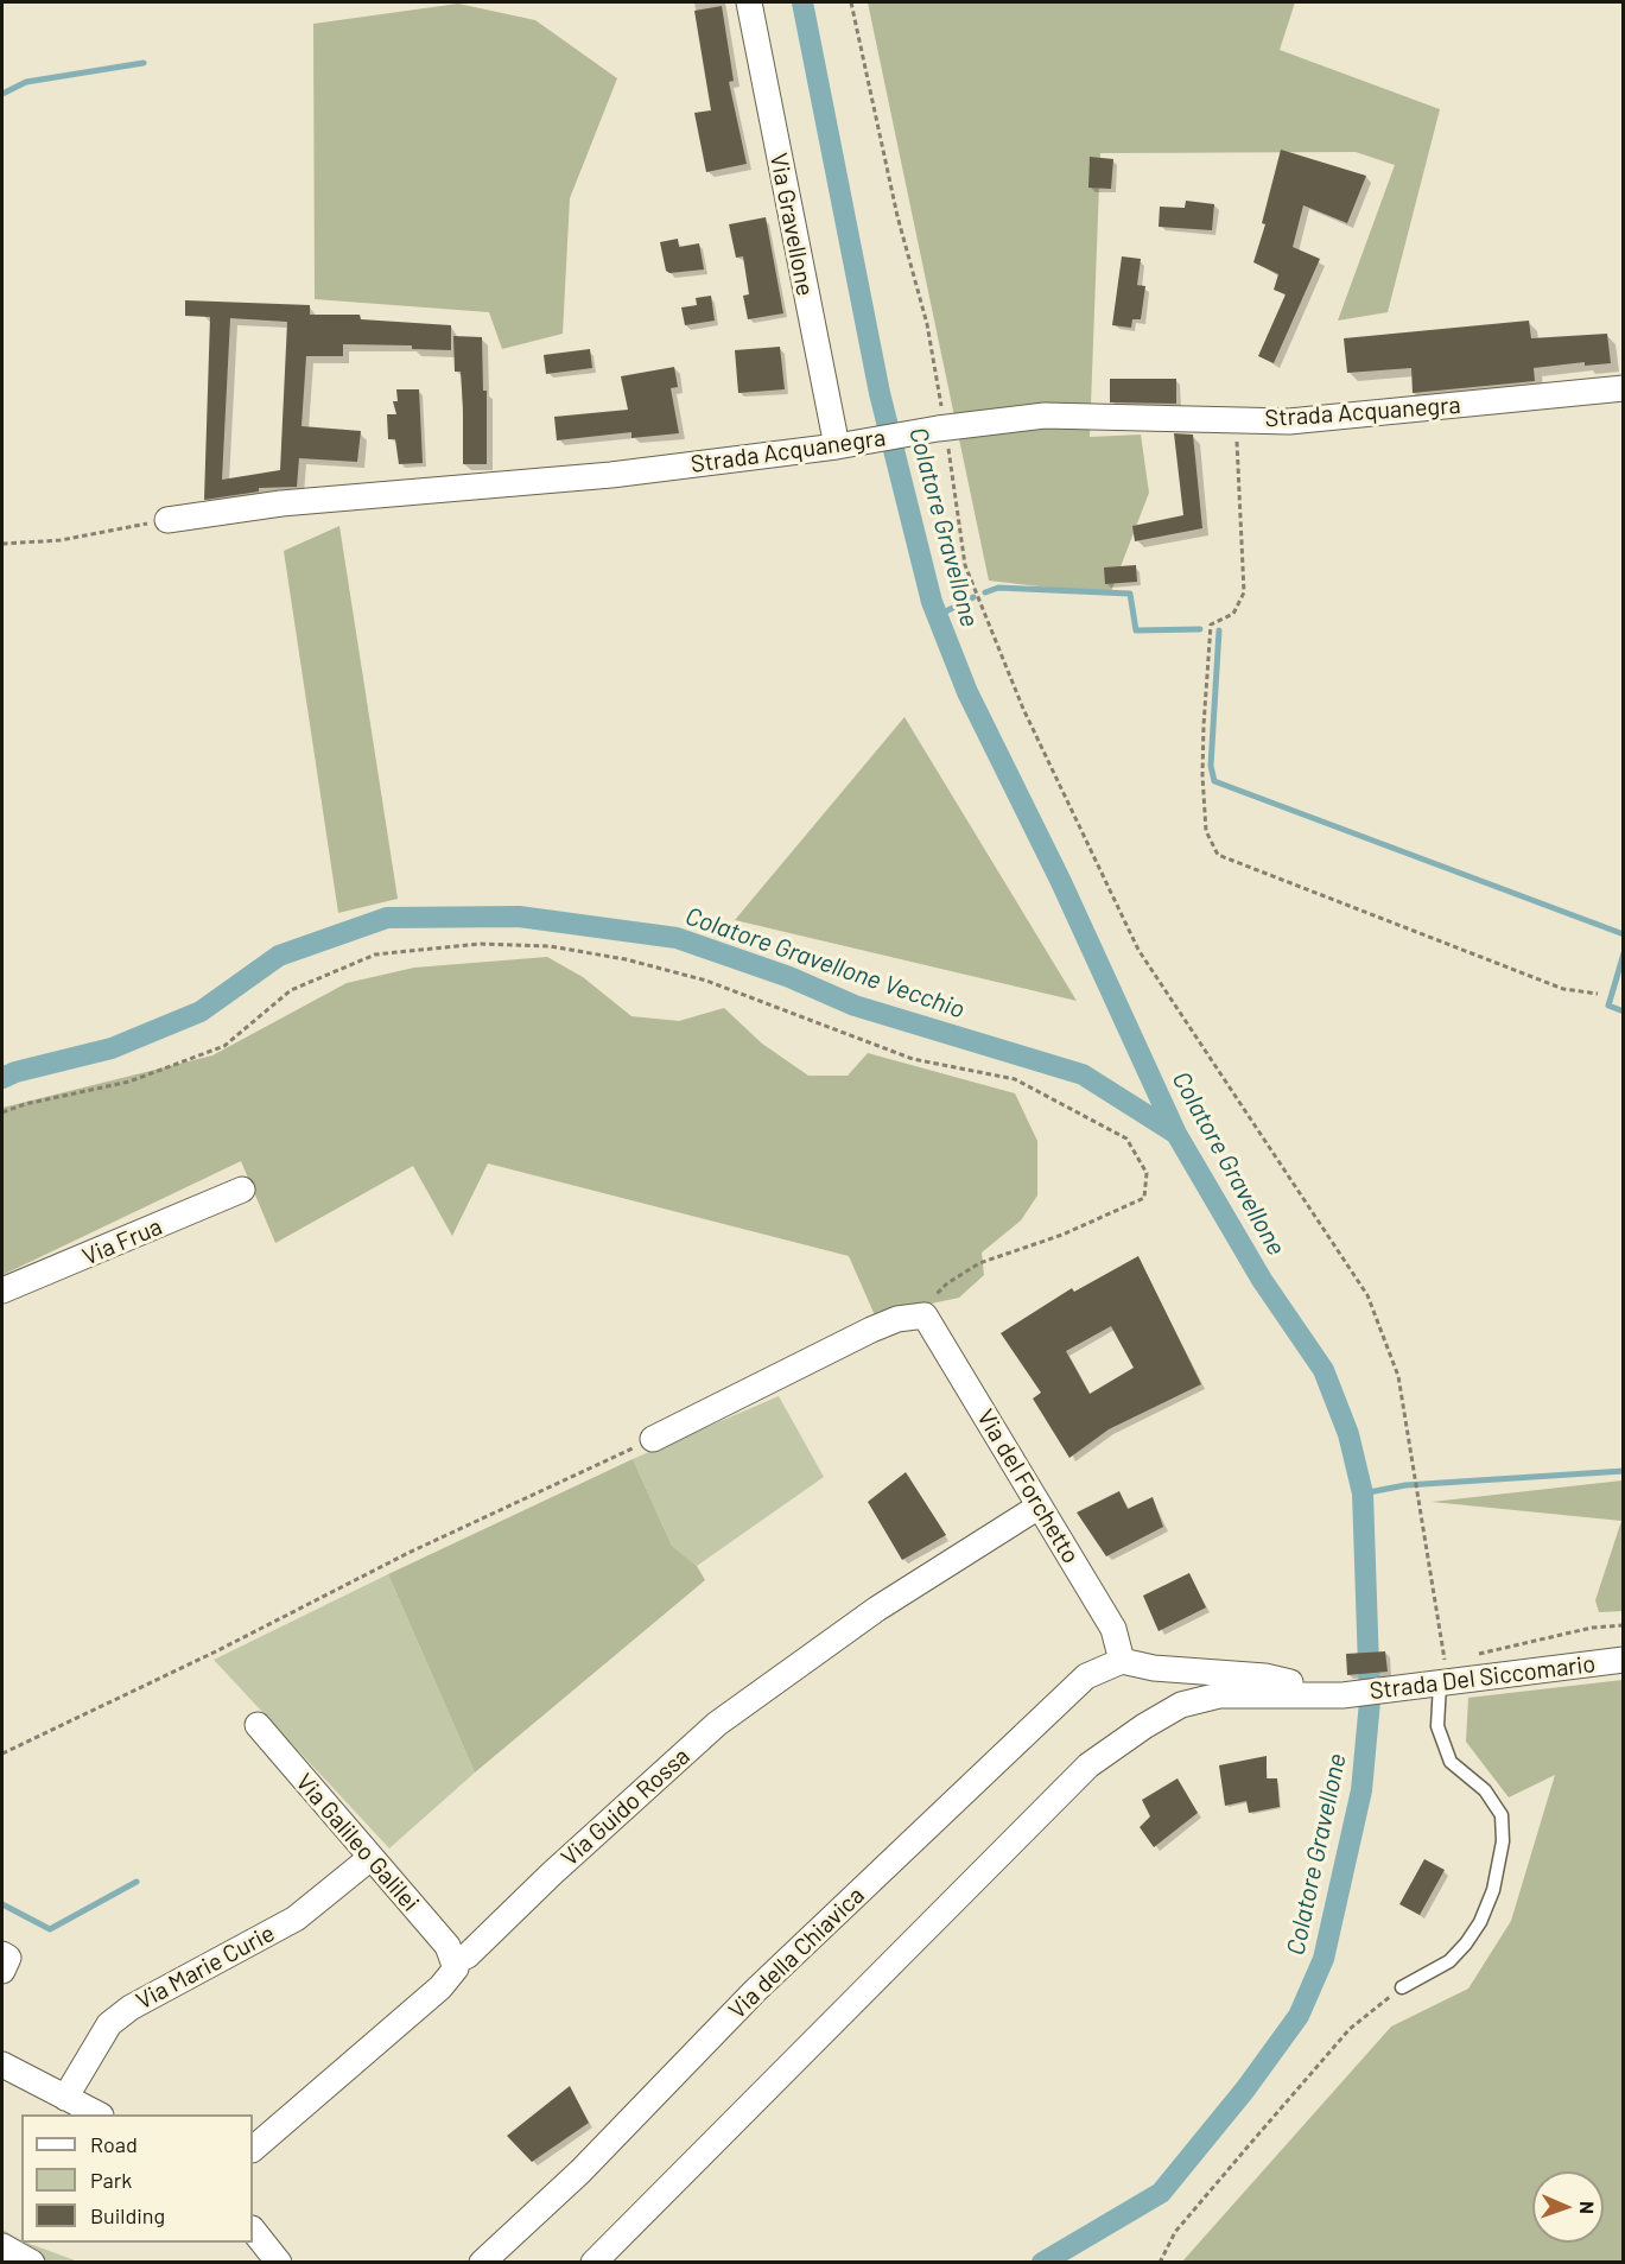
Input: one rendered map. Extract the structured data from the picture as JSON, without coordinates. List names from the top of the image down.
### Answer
{
  "streets": {
    "street": [
      "Via Gravellone",
      "Strada Acquanegra",
      "Via Frua",
      "Via del Forchetto",
      "Strada Del Siccomario",
      "Via Guido Rossa",
      "Via Galileo Galilei",
      "Via della Chiavica",
      "Via Marie Curie"
    ]
  },
  "crossings": [
    ["Via Gravellone", "Strada Acquanegra"],
    ["Via del Forchetto", "Via Guido Rossa"],
    ["Via del Forchetto", "Via della Chiavica"],
    ["Via Guido Rossa", "Via Galileo Galilei"],
    ["Via Galileo Galilei", "Via Marie Curie"]
  ],
  "water": ["Colatore Gravellone", "Colatore Gravellone Vecchio"],
  "legend": ["Road", "Park", "Building"],
  "north": "right"
}
